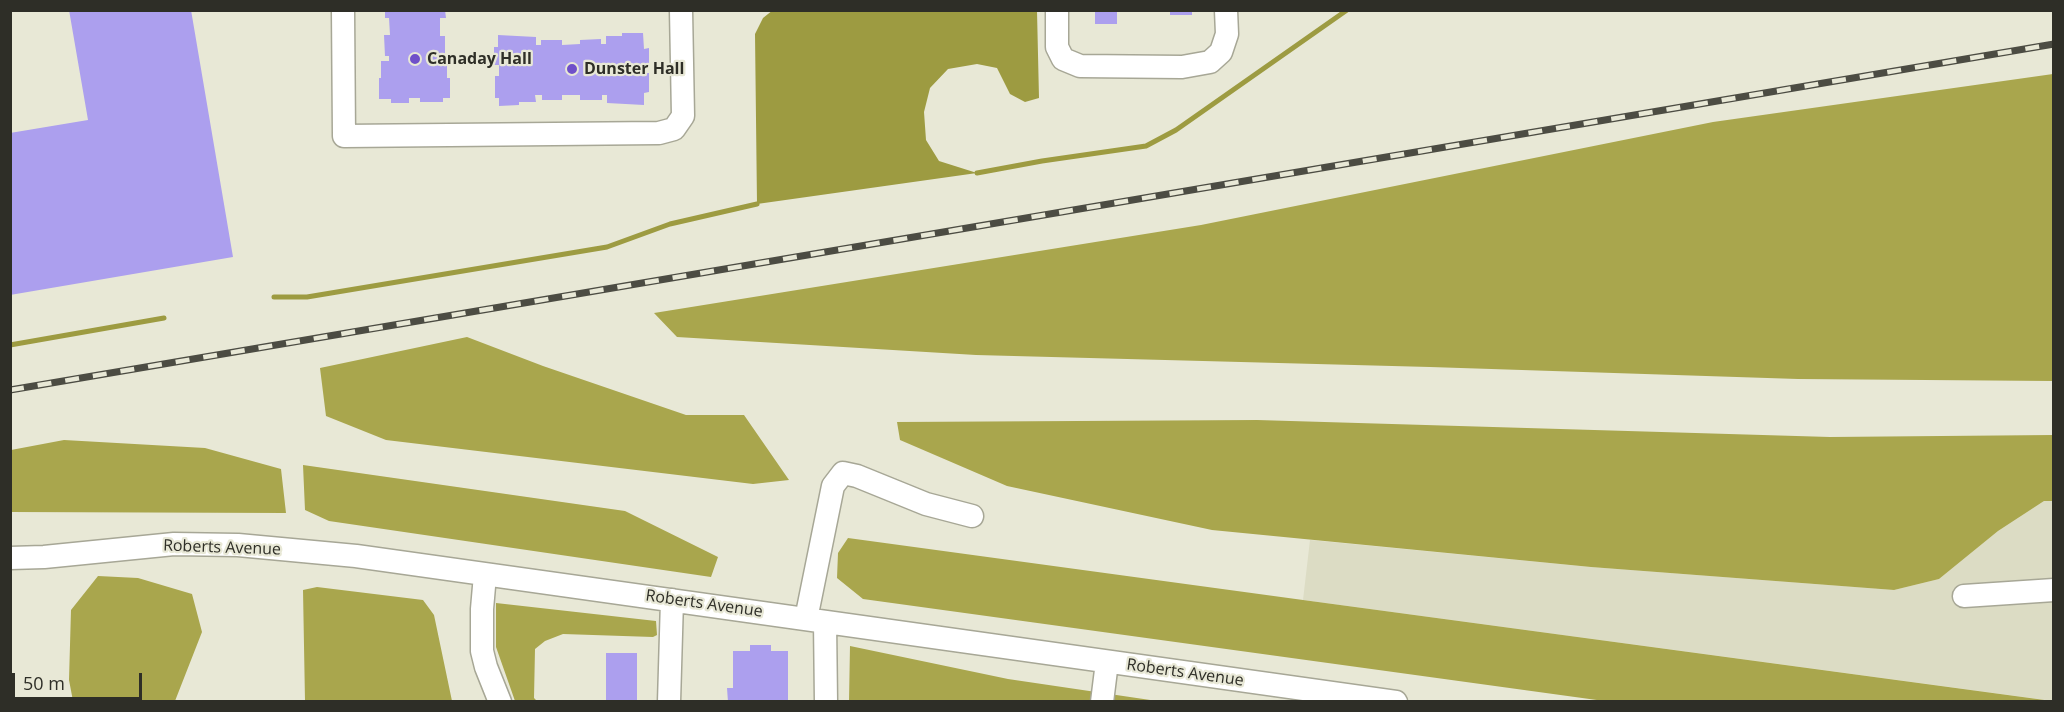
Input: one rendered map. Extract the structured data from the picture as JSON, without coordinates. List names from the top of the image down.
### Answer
{
  "streets": {
    "street": ["Roberts Avenue"]
  },
  "places": ["Canaday Hall", "Dunster Hall"],
  "scale_bar": "50 m"
}
